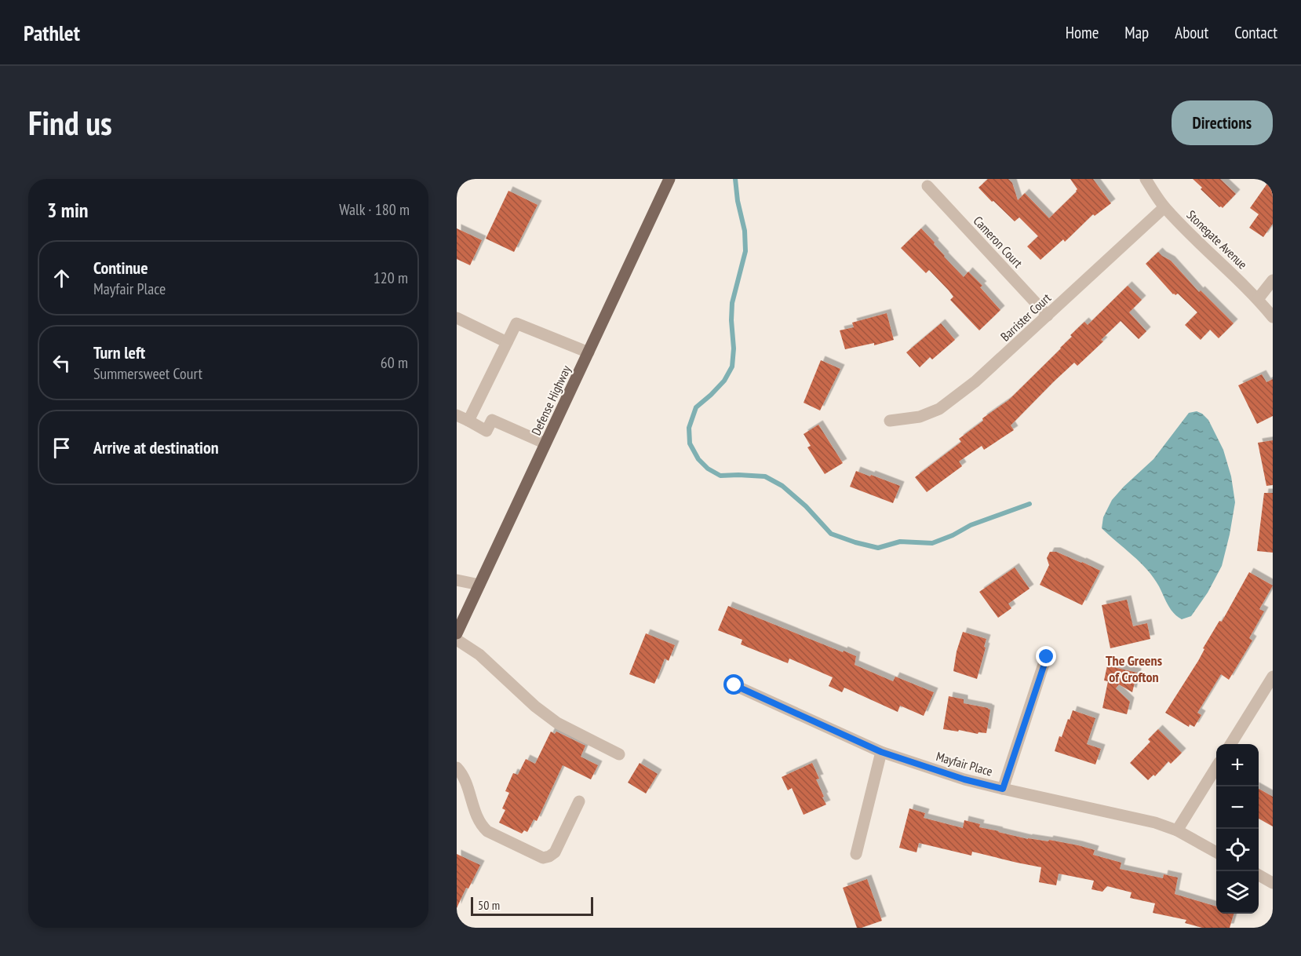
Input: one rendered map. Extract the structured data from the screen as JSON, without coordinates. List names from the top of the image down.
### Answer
{
  "streets": {
    "main road": ["Defense Highway"],
    "street": [
      "Stonegate Avenue",
      "Cameron Court",
      "Barrister Court",
      "Mayfair Place"
    ]
  },
  "crossings": [
    ["Stonegate Avenue", "Barrister Court"],
    ["Cameron Court", "Barrister Court"]
  ],
  "districts": ["The Greens of Crofton"],
  "scale_bar": "50 m",
  "page": {
    "header": "Pathlet",
    "nav": [
      "Home",
      "Map",
      "About",
      "Contact"
    ],
    "buttons": "Directions",
    "title": "Find us",
    "heading": ["3 min", "Walk · 180 m"],
    "list": [
      ["Continue", "Mayfair Place", "120 m"],
      ["Turn left", "Summersweet Court", "60 m"],
      "Arrive at destination"
    ],
    "map_buttons": ["+", "−"],
    "scale": "50 m"
  }
}
